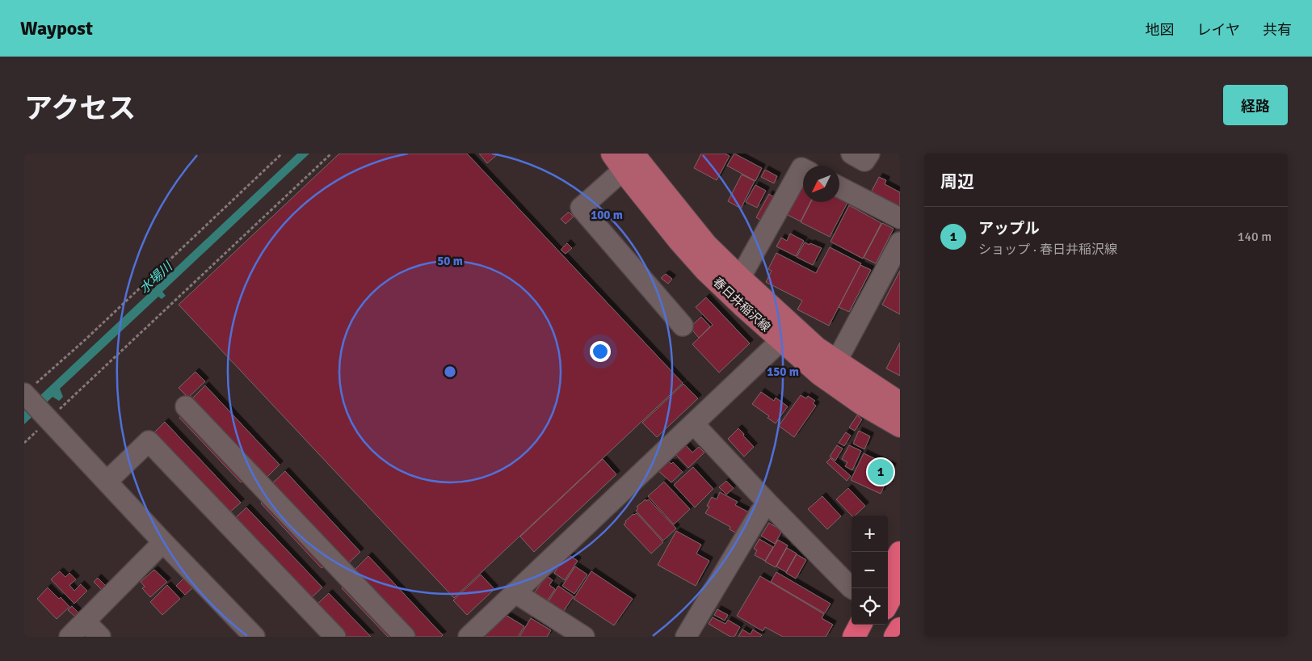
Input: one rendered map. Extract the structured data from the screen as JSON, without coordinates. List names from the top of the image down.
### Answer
{
  "streets": {
    "main road": ["春日井稲沢線"]
  },
  "water": ["水場川"],
  "north": "bottom left",
  "page": {
    "header": "Waypost",
    "nav": ["地図", "レイヤ", "共有"],
    "title": "アクセス",
    "buttons": "経路",
    "heading": "周辺",
    "list": [
      {
        "mark": "1",
        "name": "アップル",
        "note": "ショップ · 春日井稲沢線",
        "value": "140 m"
      }
    ],
    "pins": "1",
    "map_buttons": ["+", "−"]
  },
  "rings": ["100 m", "50 m", "150 m"]
}
